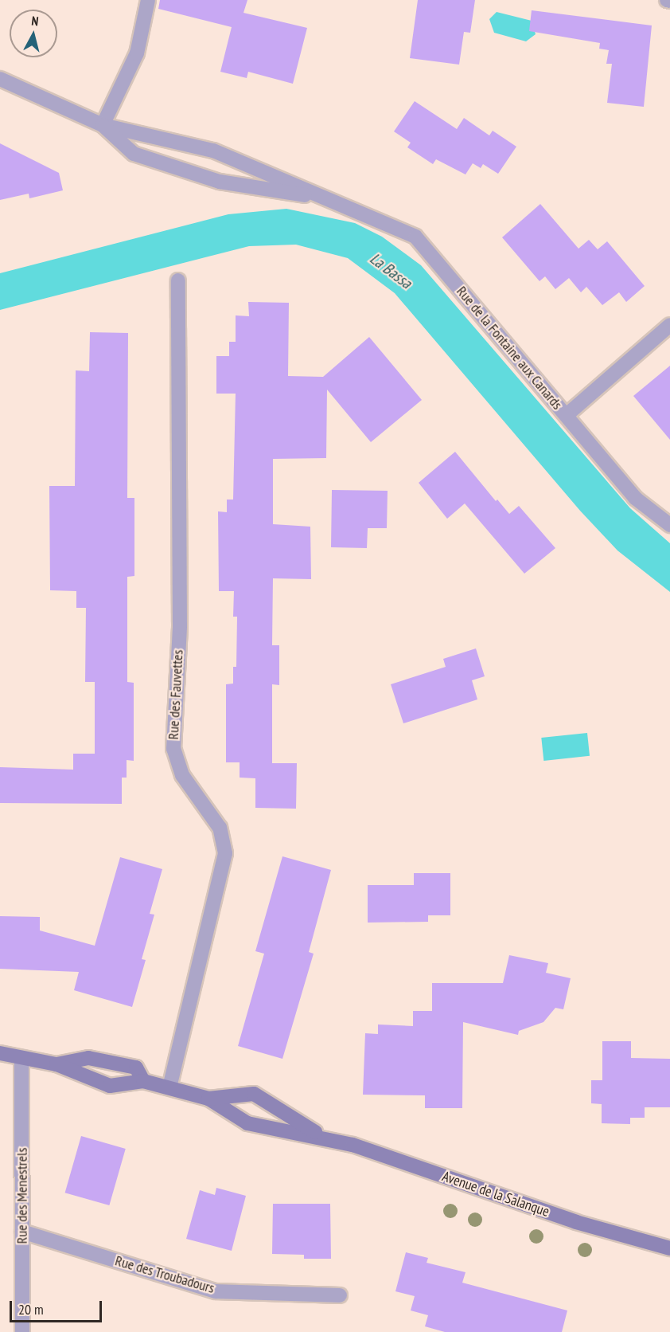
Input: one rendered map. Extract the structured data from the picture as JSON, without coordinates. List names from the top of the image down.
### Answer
{
  "streets": {
    "street": [
      "Rue de la Fontaine aux Canards",
      "Rue des Fauvettes",
      "Avenue de la Salanque",
      "Rue des Menestrels",
      "Rue des Troubadours"
    ]
  },
  "crossings": [
    ["Rue des Fauvettes", "Avenue de la Salanque"],
    ["Avenue de la Salanque", "Rue des Menestrels"],
    ["Rue des Menestrels", "Rue des Troubadours"]
  ],
  "water": ["La Bassa"],
  "scale_bar": "20 m",
  "north": "top"
}
